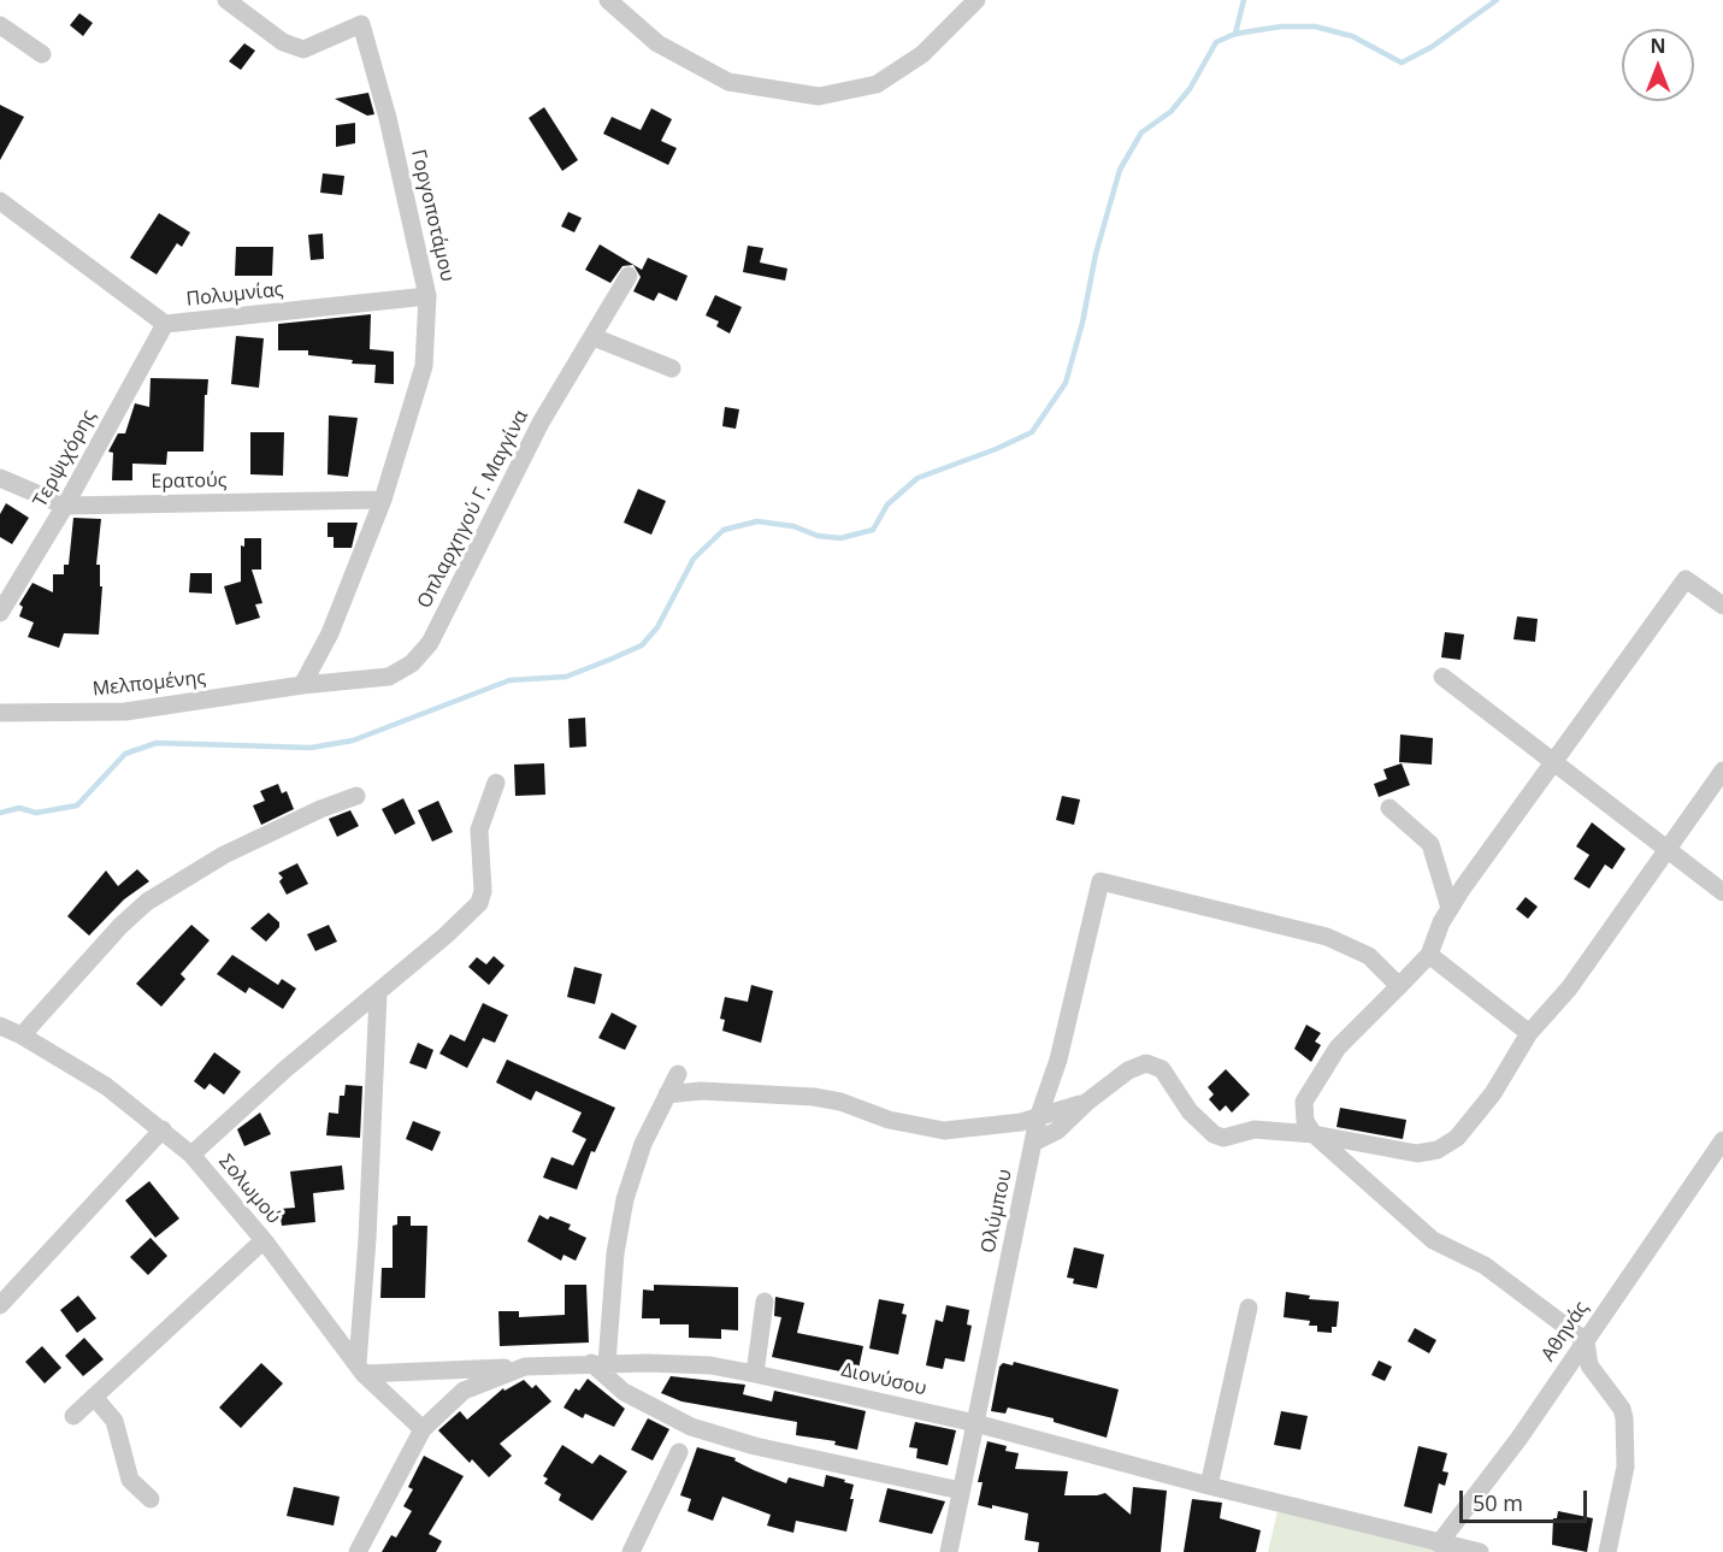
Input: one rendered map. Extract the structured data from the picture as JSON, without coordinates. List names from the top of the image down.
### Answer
{
  "streets": {
    "street": [
      "Γοργοποτάμου",
      "Πολυμνίας",
      "Τερψιχόρης",
      "Ερατούς",
      "Οπλαρχηγού Γ. Μαγγίνα",
      "Μελπομένης",
      "Σολωμού",
      "Ολύμπου",
      "Αθηνάς",
      "Διονύσου"
    ]
  },
  "crossings": [
    ["Γοργοποτάμου", "Πολυμνίας"],
    ["Γοργοποτάμου", "Ερατούς"],
    ["Γοργοποτάμου", "Οπλαρχηγού Γ. Μαγγίνα"],
    ["Γοργοποτάμου", "Μελπομένης"],
    ["Πολυμνίας", "Τερψιχόρης"],
    ["Τερψιχόρης", "Ερατούς"],
    ["Οπλαρχηγού Γ. Μαγγίνα", "Μελπομένης"],
    ["Σολωμού", "Διονύσου"],
    ["Ολύμπου", "Διονύσου"],
    ["Αθηνάς", "Διονύσου"]
  ],
  "scale_bar": "50 m",
  "north": "top"
}
